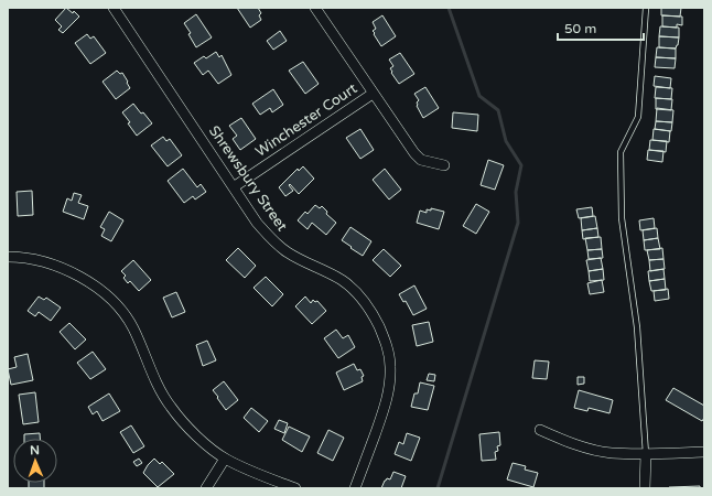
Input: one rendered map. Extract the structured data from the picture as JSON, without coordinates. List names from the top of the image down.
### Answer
{
  "streets": {
    "street": ["Winchester Court", "Shrewsbury Street"]
  },
  "crossings": [
    ["Winchester Court", "Shrewsbury Street"]
  ],
  "scale_bar": "50 m",
  "north": "top"
}
